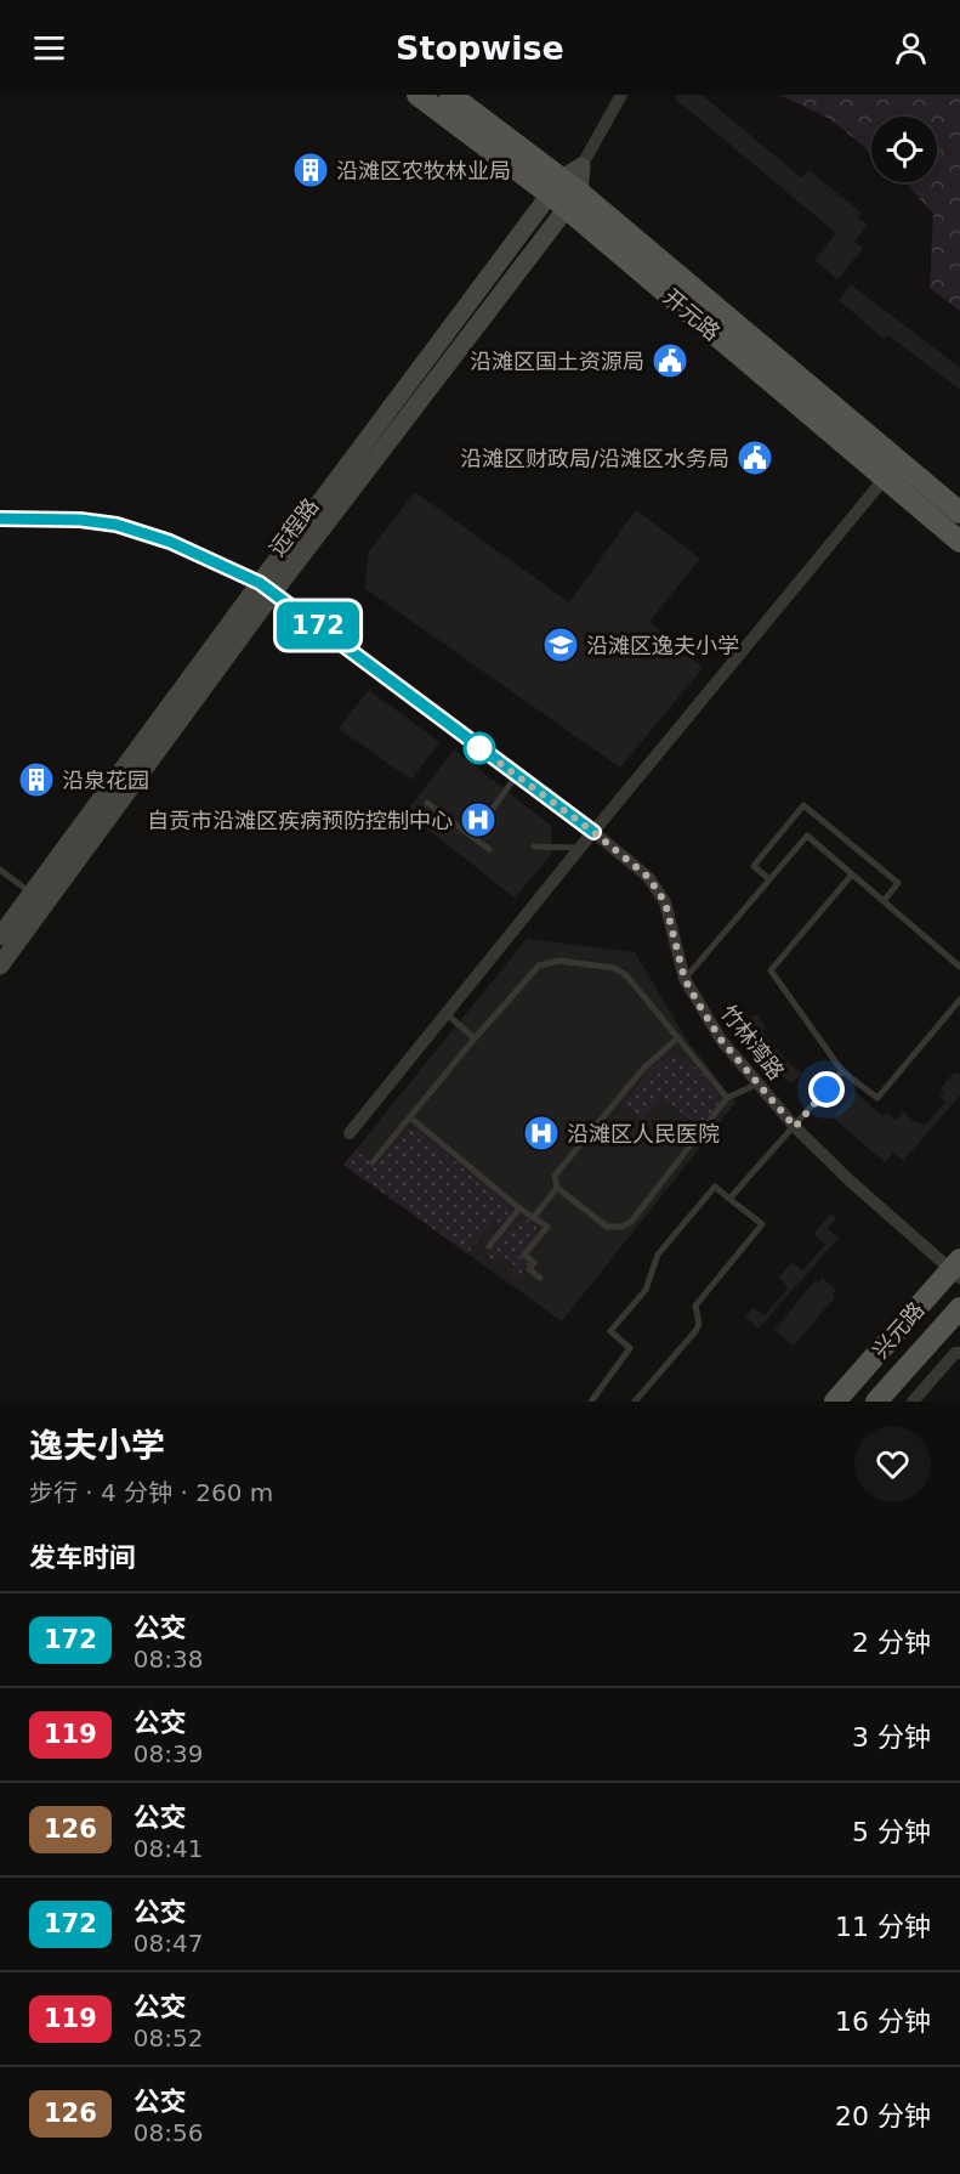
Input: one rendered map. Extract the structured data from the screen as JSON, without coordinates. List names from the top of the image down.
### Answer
{
  "streets": {
    "main road": ["开元路", "远程路", "兴元路"],
    "street": ["竹林湾路"]
  },
  "crossings": [
    ["开元路", "远程路"],
    ["远程路", "竹林湾路"],
    ["竹林湾路", "兴元路"]
  ],
  "places": {
    "building": ["沿滩区农牧林业局", "沿泉花园"],
    "public building": ["沿滩区国土资源局", "沿滩区财政局/沿滩区水务局"],
    "school or university": ["沿滩区逸夫小学"],
    "hospital": ["自贡市沿滩区疾病预防控制中心", "沿滩区人民医院"]
  },
  "lines": ["bus line 172"],
  "page": {
    "header": "Stopwise",
    "on_map": "172",
    "heading": [
      ["逸夫小学", "步行 · 4 分钟 · 260 m"],
      "发车时间"
    ],
    "list": [
      {
        "mark": "172",
        "name": "公交",
        "note": "08:38",
        "value": "2 分钟"
      },
      {
        "mark": "119",
        "name": "公交",
        "note": "08:39",
        "value": "3 分钟"
      },
      {
        "mark": "126",
        "name": "公交",
        "note": "08:41",
        "value": "5 分钟"
      },
      {
        "mark": "172",
        "name": "公交",
        "note": "08:47",
        "value": "11 分钟"
      },
      {
        "mark": "119",
        "name": "公交",
        "note": "08:52",
        "value": "16 分钟"
      },
      {
        "mark": "126",
        "name": "公交",
        "note": "08:56",
        "value": "20 分钟"
      }
    ]
  }
}
